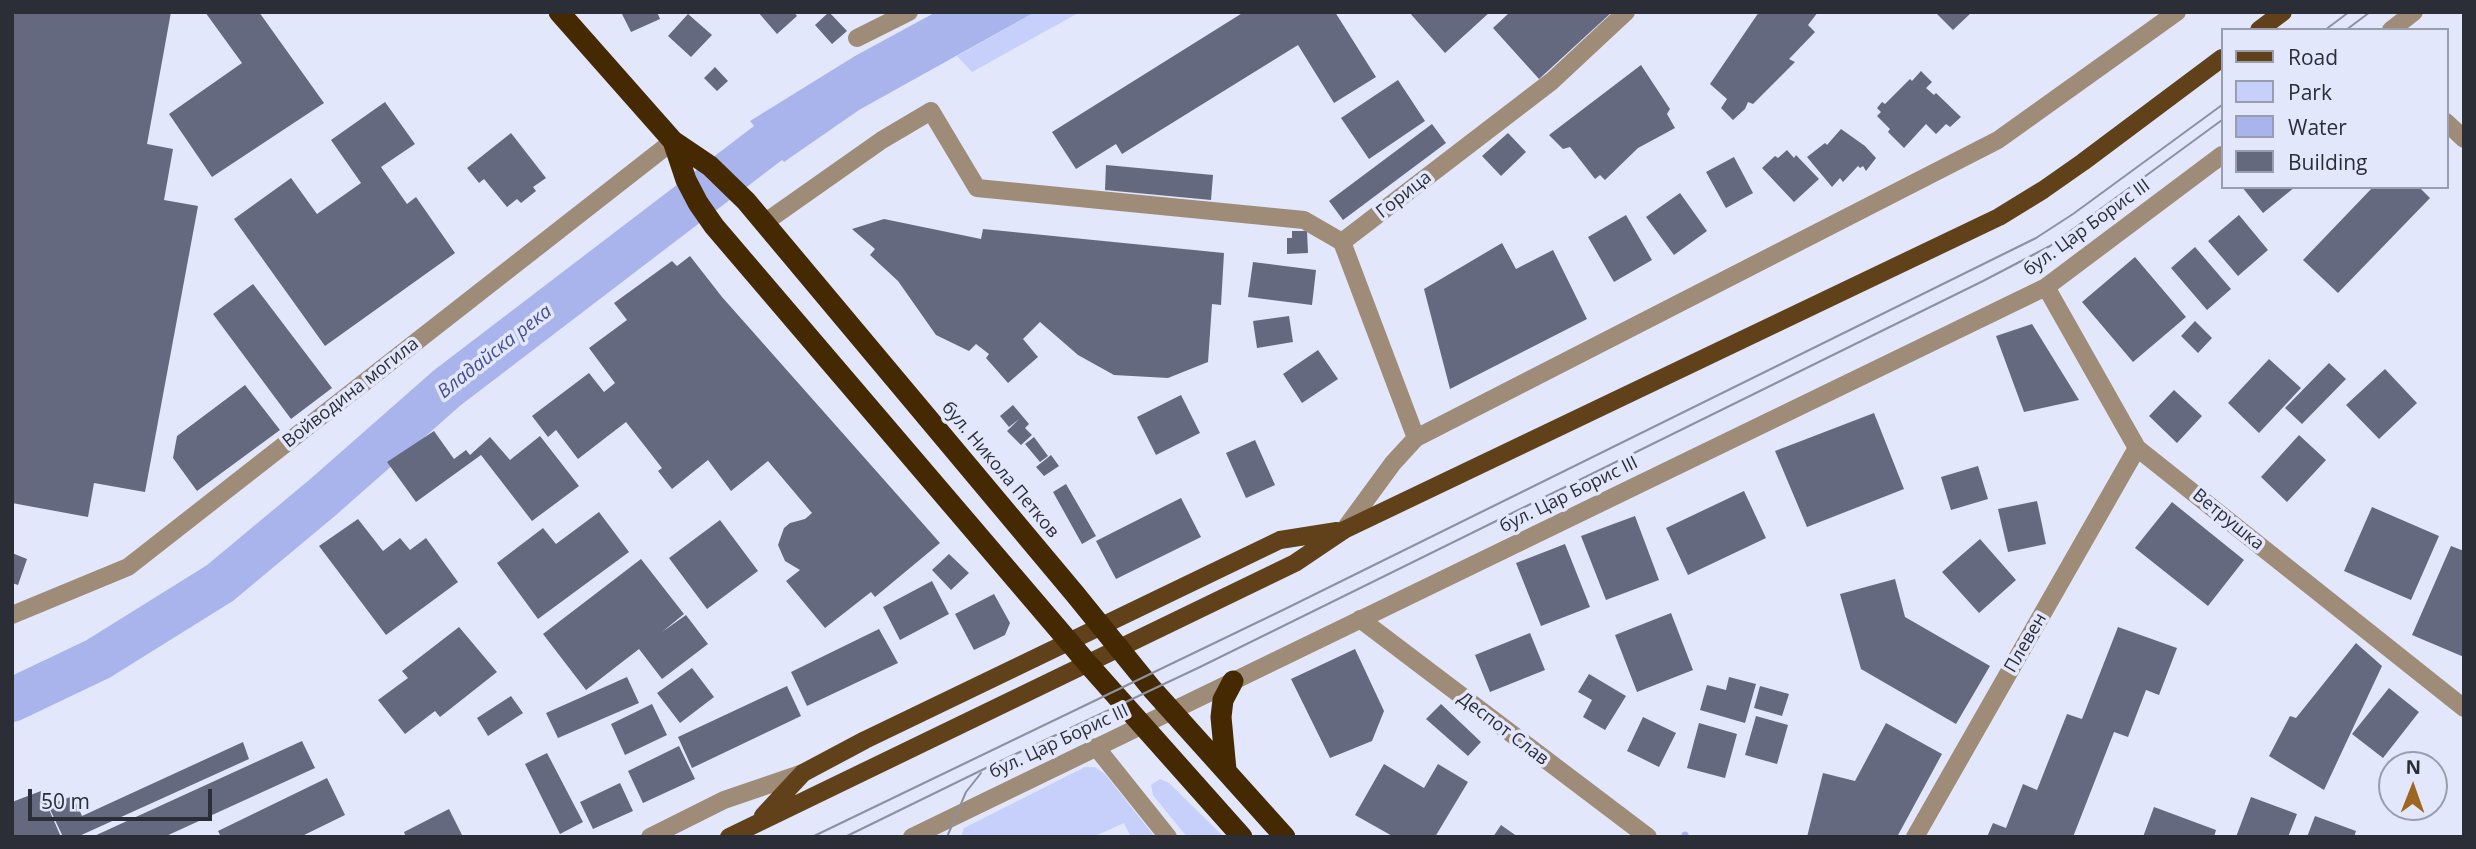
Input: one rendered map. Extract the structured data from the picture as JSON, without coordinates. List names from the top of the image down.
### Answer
{
  "streets": {
    "highway": ["бул. Никола Петков"],
    "street": [
      "Горица",
      "бул. Цар Борис III",
      "Войводина могила",
      "Ветрушка",
      "Плевен",
      "Деспот Слав"
    ]
  },
  "crossings": [
    ["бул. Цар Борис III", "бул. Никола Петков"],
    ["бул. Цар Борис III", "Ветрушка"],
    ["бул. Цар Борис III", "Деспот Слав"],
    ["Войводина могила", "бул. Никола Петков"],
    ["Ветрушка", "Плевен"]
  ],
  "water": ["Владайска река"],
  "legend": [
    "Road",
    "Park",
    "Water",
    "Building"
  ],
  "scale_bar": "50 m",
  "north": "top"
}
